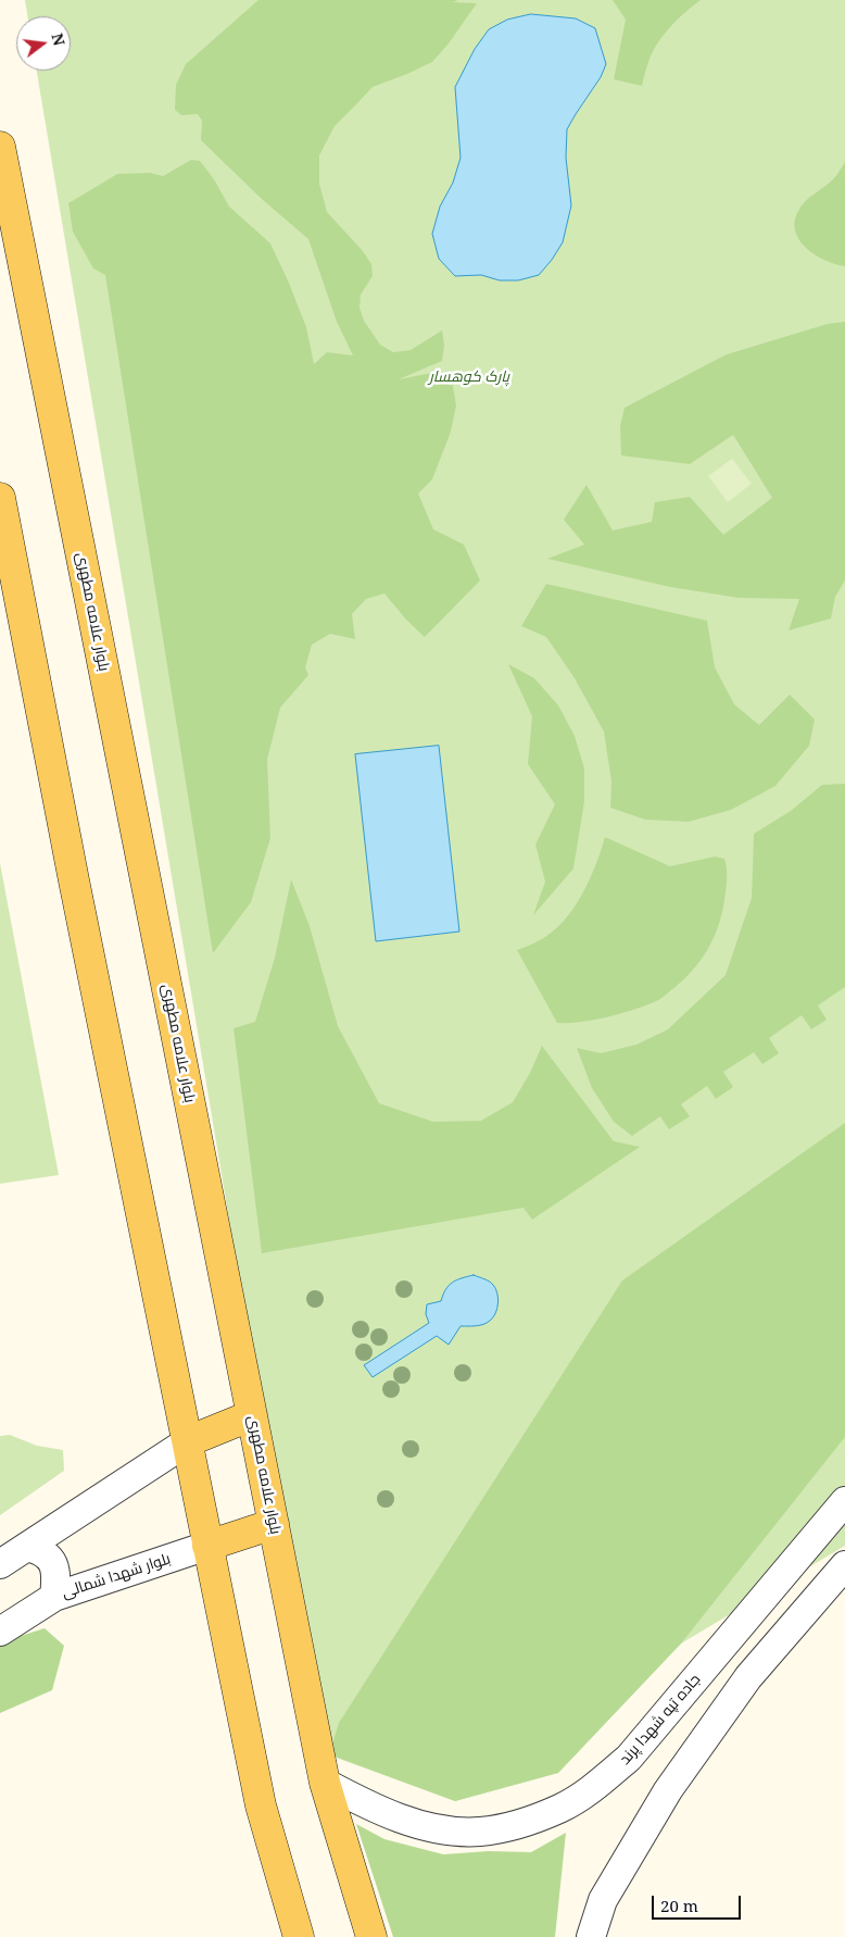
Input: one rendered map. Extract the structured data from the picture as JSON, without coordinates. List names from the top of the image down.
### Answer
{
  "streets": {
    "main road": ["بلوار علامه مطهری"],
    "street": ["بلوار شهدا شمالی", "جاده تپه شهدا پرند"]
  },
  "crossings": [
    ["بلوار علامه مطهری", "جاده تپه شهدا پرند"]
  ],
  "parks": ["پارک کوهسار"],
  "scale_bar": "20 m",
  "north": "right"
}
